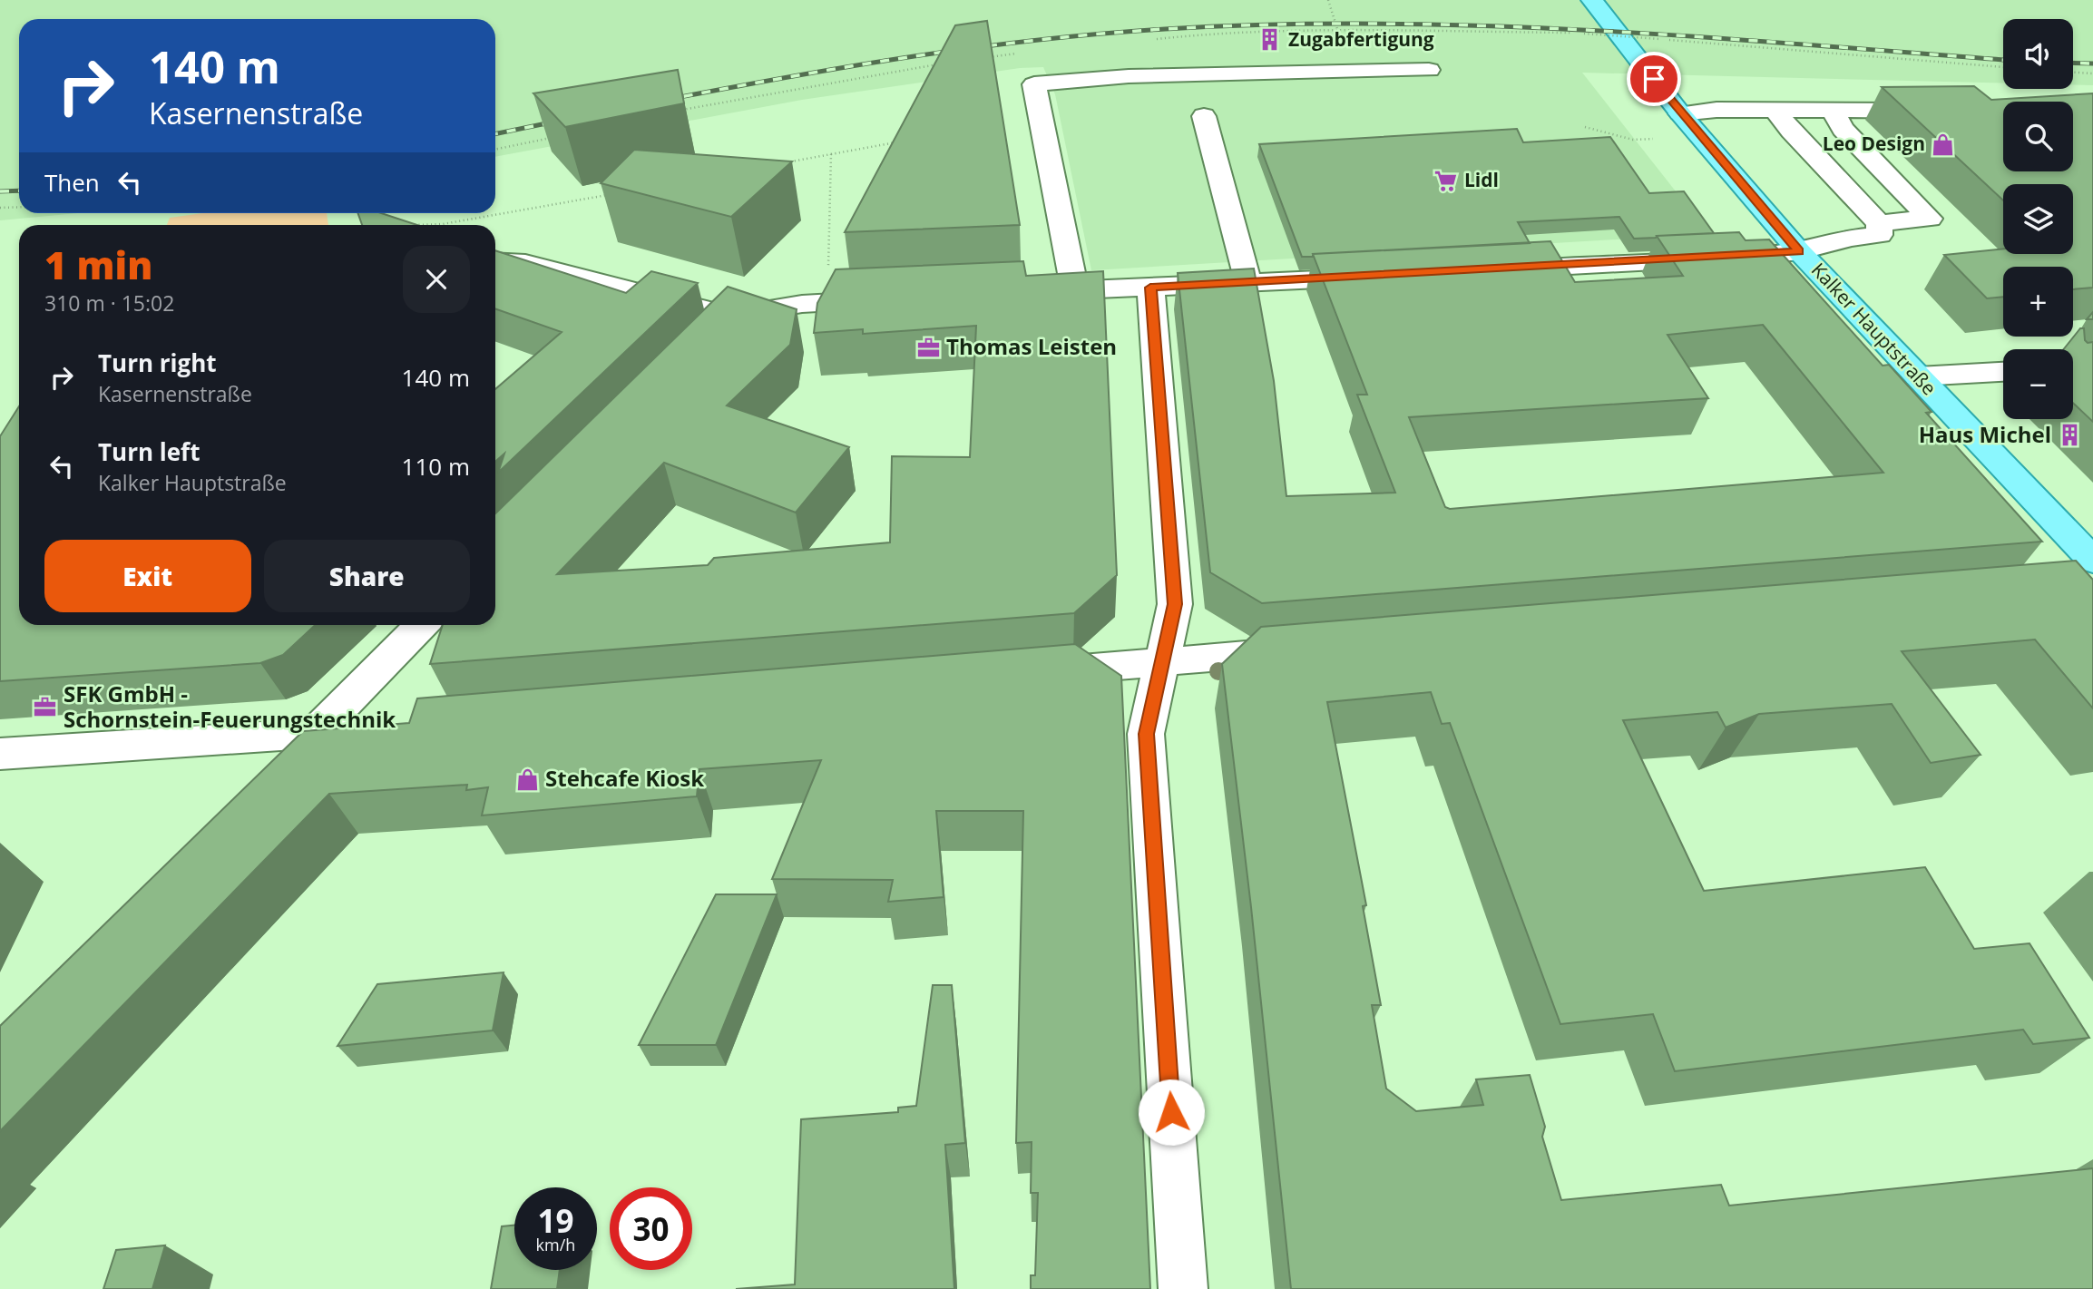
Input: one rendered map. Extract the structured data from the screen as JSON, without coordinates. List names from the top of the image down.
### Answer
{
  "streets": {
    "main road": ["Kalker Hauptstraße"]
  },
  "places": {
    "building": ["Zugabfertigung", "Haus Michel"],
    "shop": ["Leo Design", "Stehcafe Kiosk"],
    "supermarket": ["Lidl"],
    "office": ["Thomas Leisten", "SFK GmbH - Schornstein-Feuerungstechnik"]
  },
  "page": {
    "map_buttons": ["+", "−"],
    "turn": ["140 m", "Kasernenstraße"],
    "then": "Then",
    "heading": ["1 min", "310 m · 15:02"],
    "list": [
      {
        "name": "Turn right",
        "note": "Kasernenstraße",
        "value": "140 m"
      },
      {
        "name": "Turn left",
        "note": "Kalker Hauptstraße",
        "value": "110 m"
      }
    ],
    "buttons": ["Exit", "Share"],
    "speed": "19 km/h",
    "limit": "30"
  }
}
